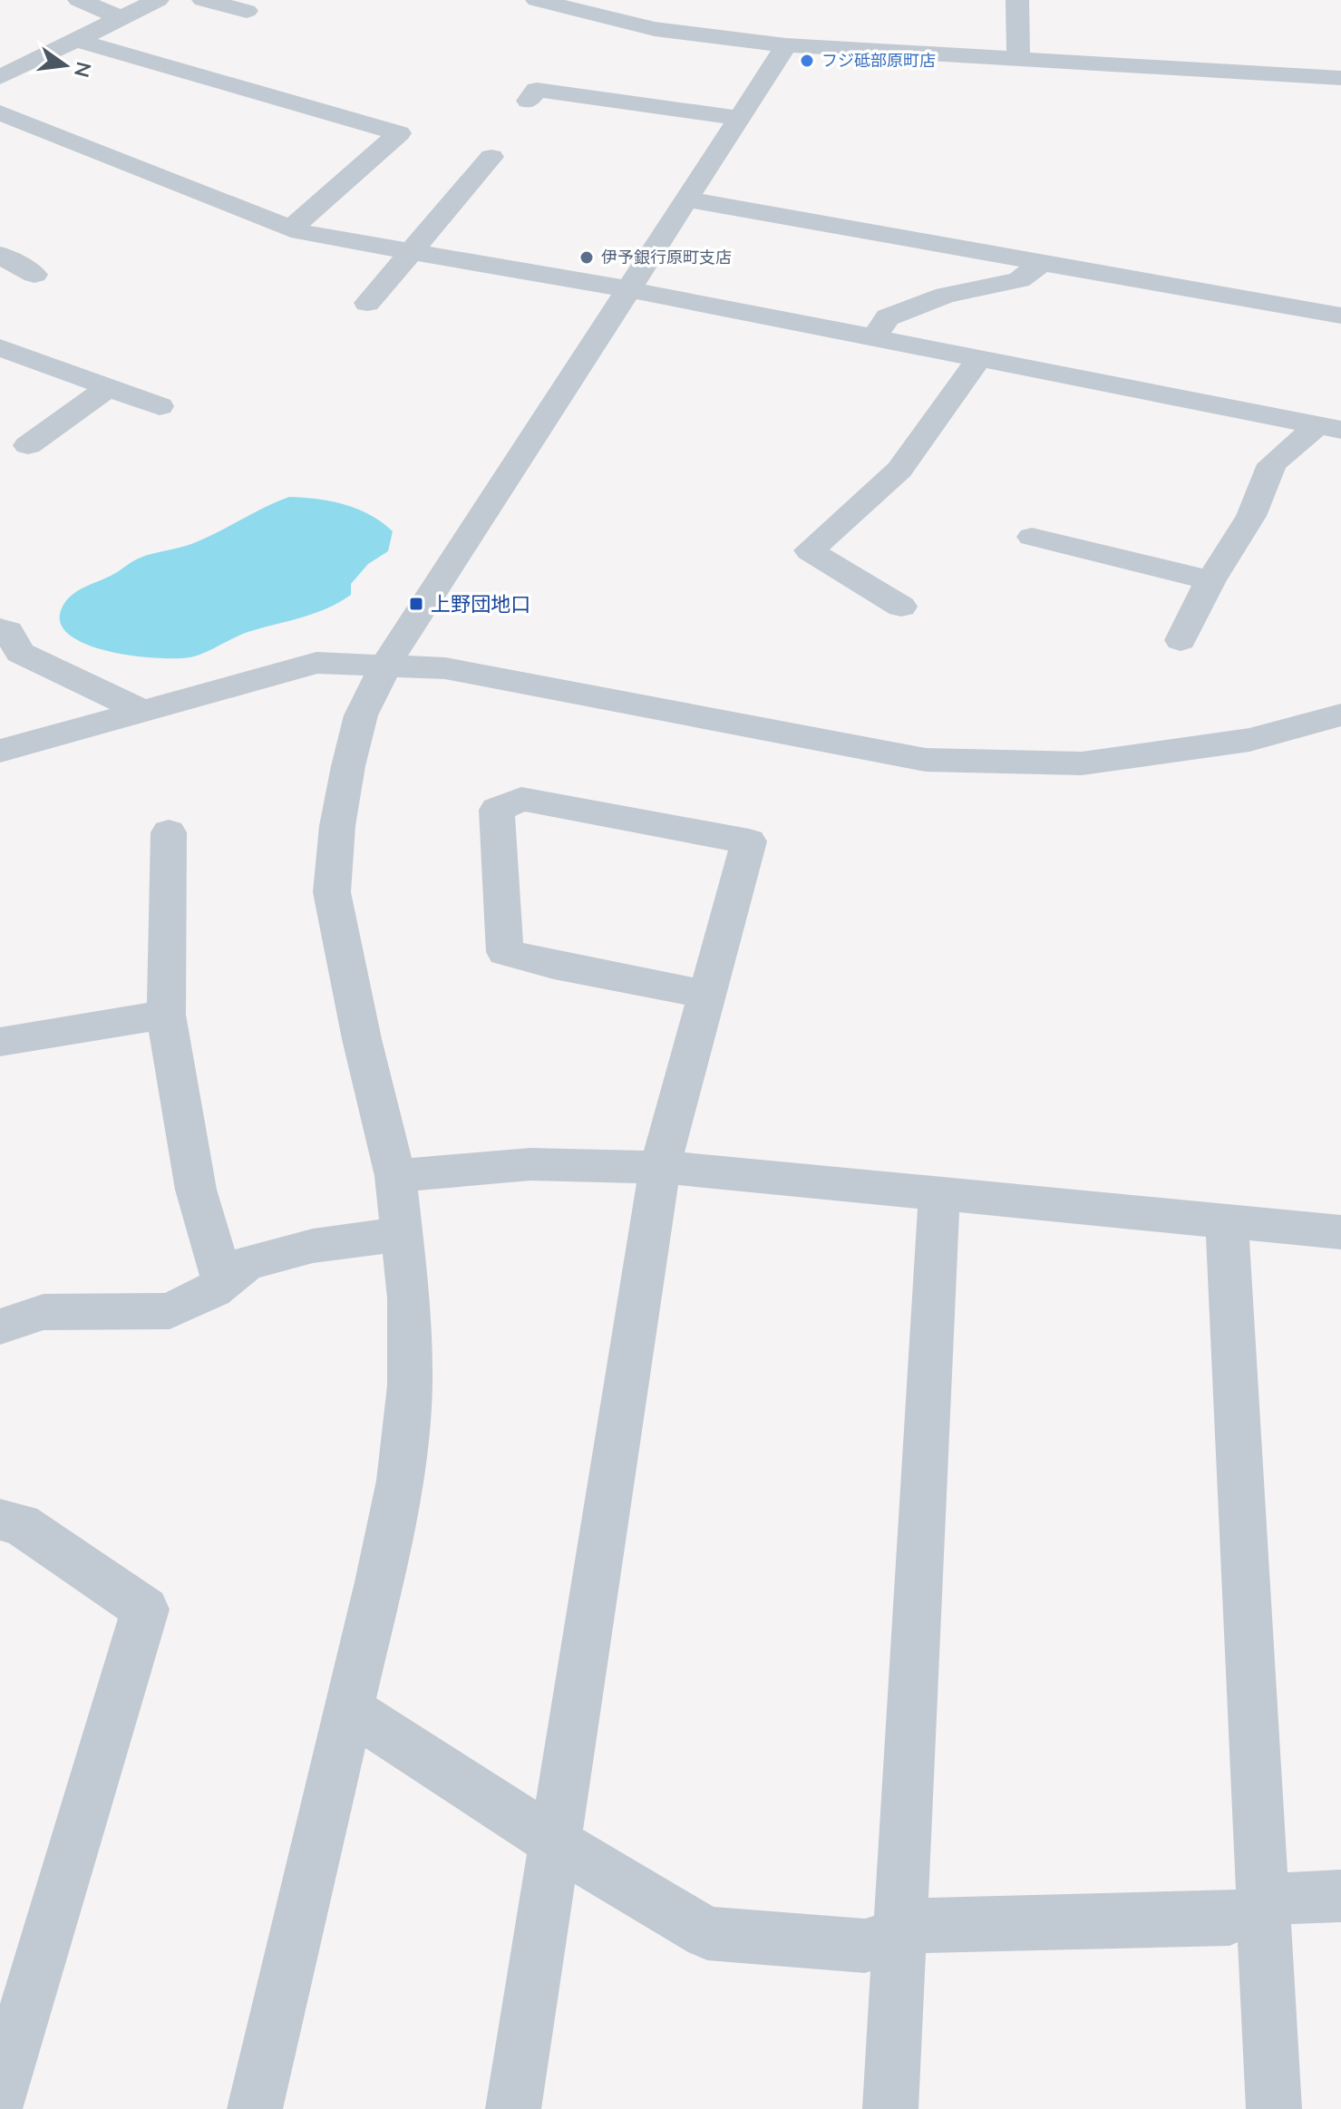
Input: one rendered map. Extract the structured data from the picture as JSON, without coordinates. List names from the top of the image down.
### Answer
{
  "places": {
    "other": ["フジ砥部原町店", "伊予銀行原町支店"],
    "transit": ["上野団地口"]
  },
  "north": "right"
}
